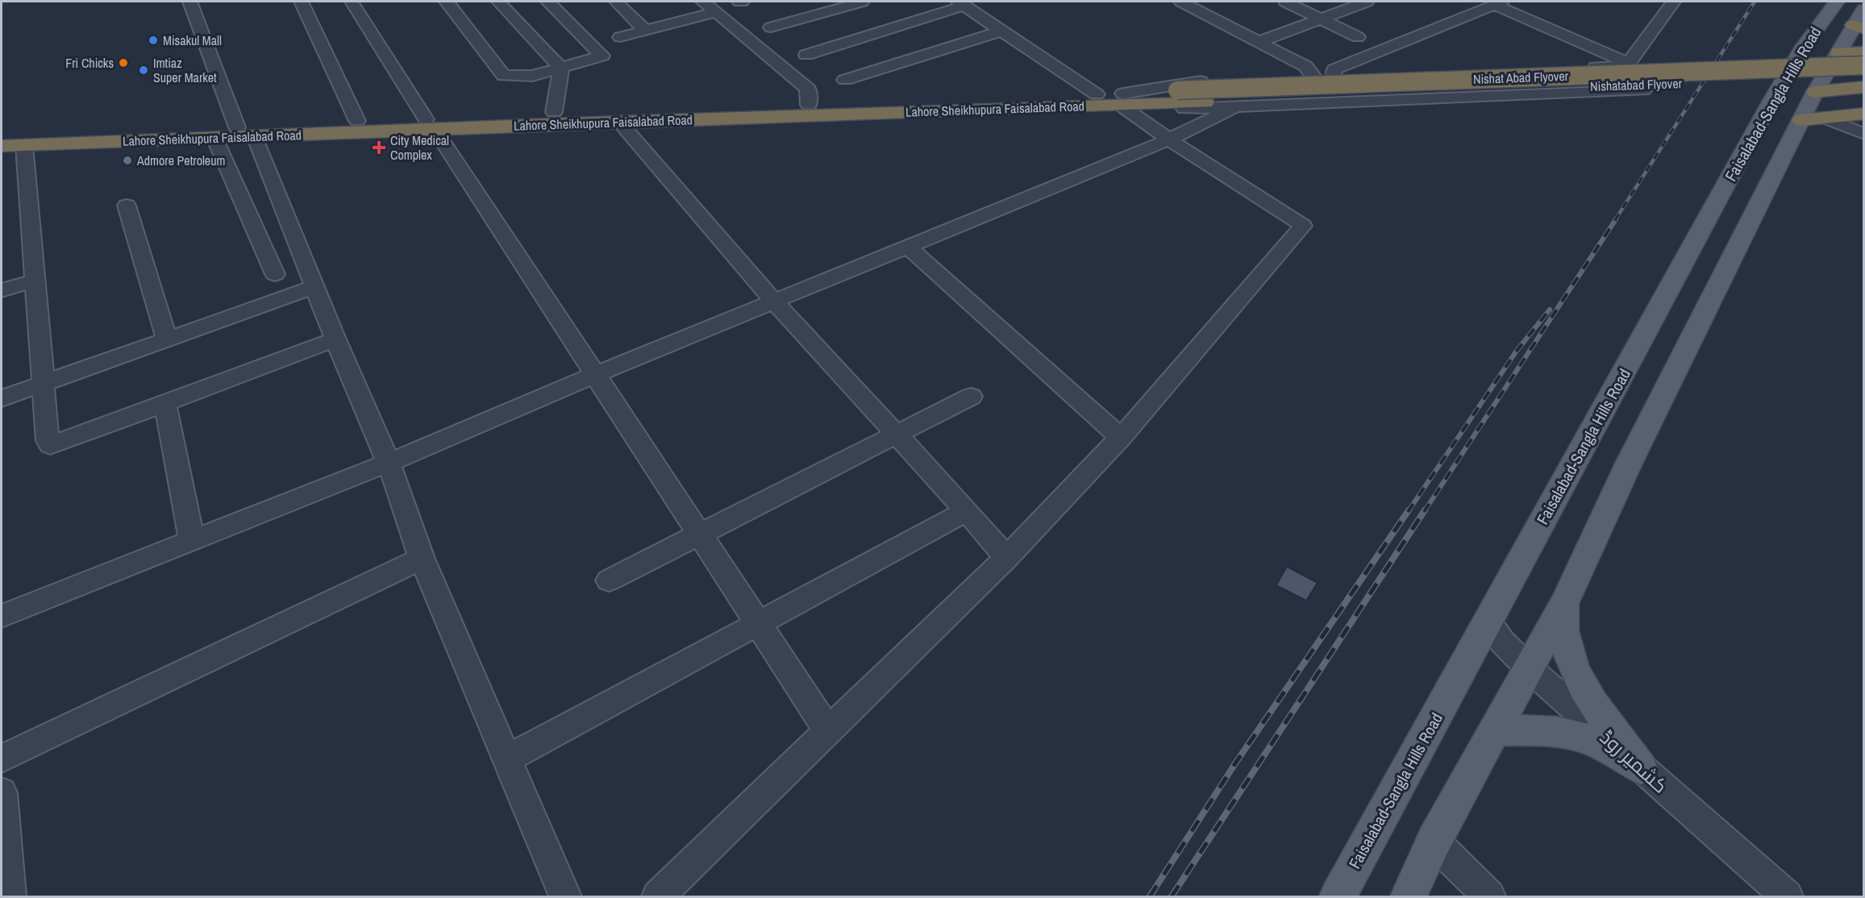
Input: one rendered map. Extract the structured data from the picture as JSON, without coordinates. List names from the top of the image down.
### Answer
{
  "streets": {
    "highway": ["Nishat Abad Flyover", "Nishatabad Flyover", "Lahore Sheikhupura Faisalabad Road"],
    "main road": ["Faisalabad-Sangla Hills Road"],
    "street": ["کشمیر روڈ"]
  },
  "crossings": [
    ["Nishat Abad Flyover", "Lahore Sheikhupura Faisalabad Road"],
    ["Nishatabad Flyover", "Lahore Sheikhupura Faisalabad Road"],
    ["Faisalabad-Sangla Hills Road", "کشمیر روڈ"]
  ],
  "places": {
    "other": [
      "Misakul Mall",
      "Fri Chicks",
      "Imtiaz Super Market",
      "Admore Petroleum"
    ],
    "health": ["City Medical Complex"]
  }
}
